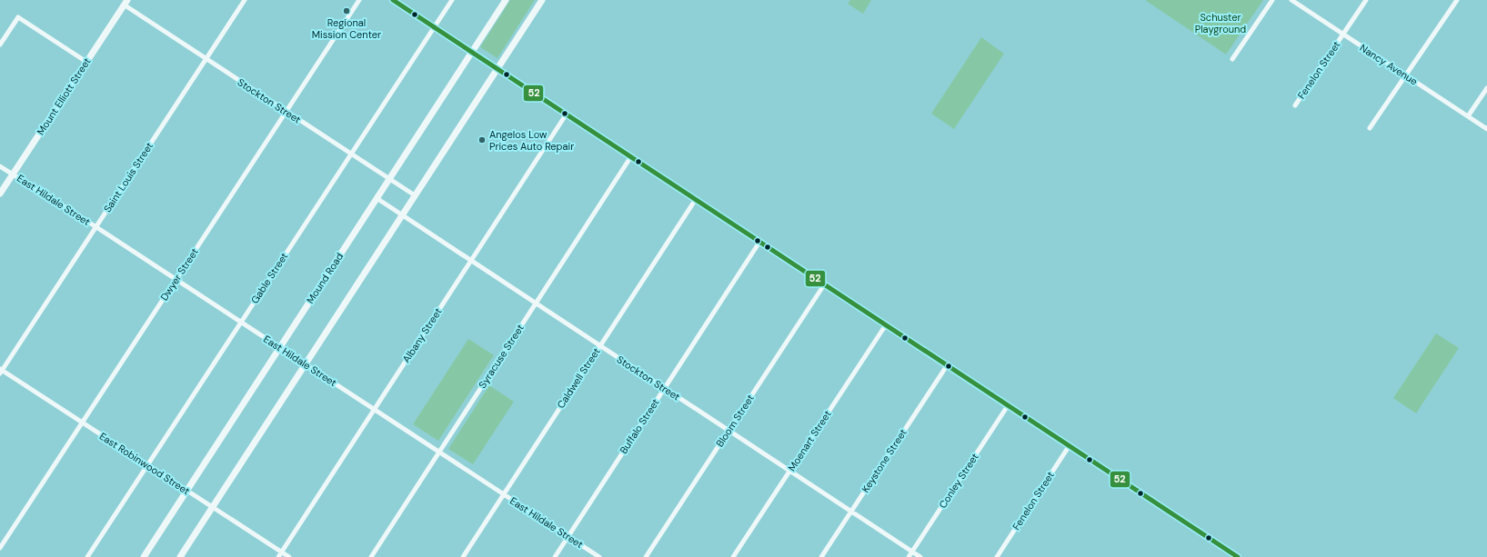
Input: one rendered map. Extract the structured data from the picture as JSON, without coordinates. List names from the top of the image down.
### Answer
{
  "streets": {
    "main road": ["Mount Elliott Street", "Mound Road"],
    "street": [
      "Nancy Avenue",
      "Fenelon Street",
      "Stockton Street",
      "Saint Louis Street",
      "East Hildale Street",
      "Dwyer Street",
      "Gable Street",
      "Albany Street",
      "Syracuse Street",
      "Caldwell Street",
      "Bloom Street",
      "Buffalo Street",
      "Moenart Street",
      "Keystone Street",
      "East Robinwood Street",
      "Conley Street"
    ]
  },
  "crossings": [
    ["Nancy Avenue", "Fenelon Street"],
    ["Mount Elliott Street", "Stockton Street"],
    ["Mount Elliott Street", "East Hildale Street"],
    ["Stockton Street", "Saint Louis Street"],
    ["Stockton Street", "Dwyer Street"],
    ["Stockton Street", "Gable Street"],
    ["Stockton Street", "Mound Road"],
    ["Stockton Street", "Albany Street"],
    ["Stockton Street", "Syracuse Street"],
    ["Stockton Street", "Caldwell Street"],
    ["Stockton Street", "Bloom Street"],
    ["Stockton Street", "Buffalo Street"],
    ["Stockton Street", "Moenart Street"],
    ["Stockton Street", "Keystone Street"],
    ["Stockton Street", "Conley Street"],
    ["Saint Louis Street", "East Hildale Street"],
    ["Saint Louis Street", "East Robinwood Street"],
    ["East Hildale Street", "Dwyer Street"],
    ["East Hildale Street", "Gable Street"],
    ["East Hildale Street", "Mound Road"],
    ["East Hildale Street", "Albany Street"],
    ["East Hildale Street", "Syracuse Street"],
    ["East Hildale Street", "Caldwell Street"],
    ["East Hildale Street", "Buffalo Street"],
    ["Dwyer Street", "East Robinwood Street"],
    ["Gable Street", "East Robinwood Street"],
    ["Mound Road", "East Robinwood Street"],
    ["Albany Street", "East Robinwood Street"]
  ],
  "parks": ["Schuster Playground"],
  "places": ["Regional Mission Center", "Angelos Low Prices Auto Repair"],
  "lines": ["transit line 52"]
}
